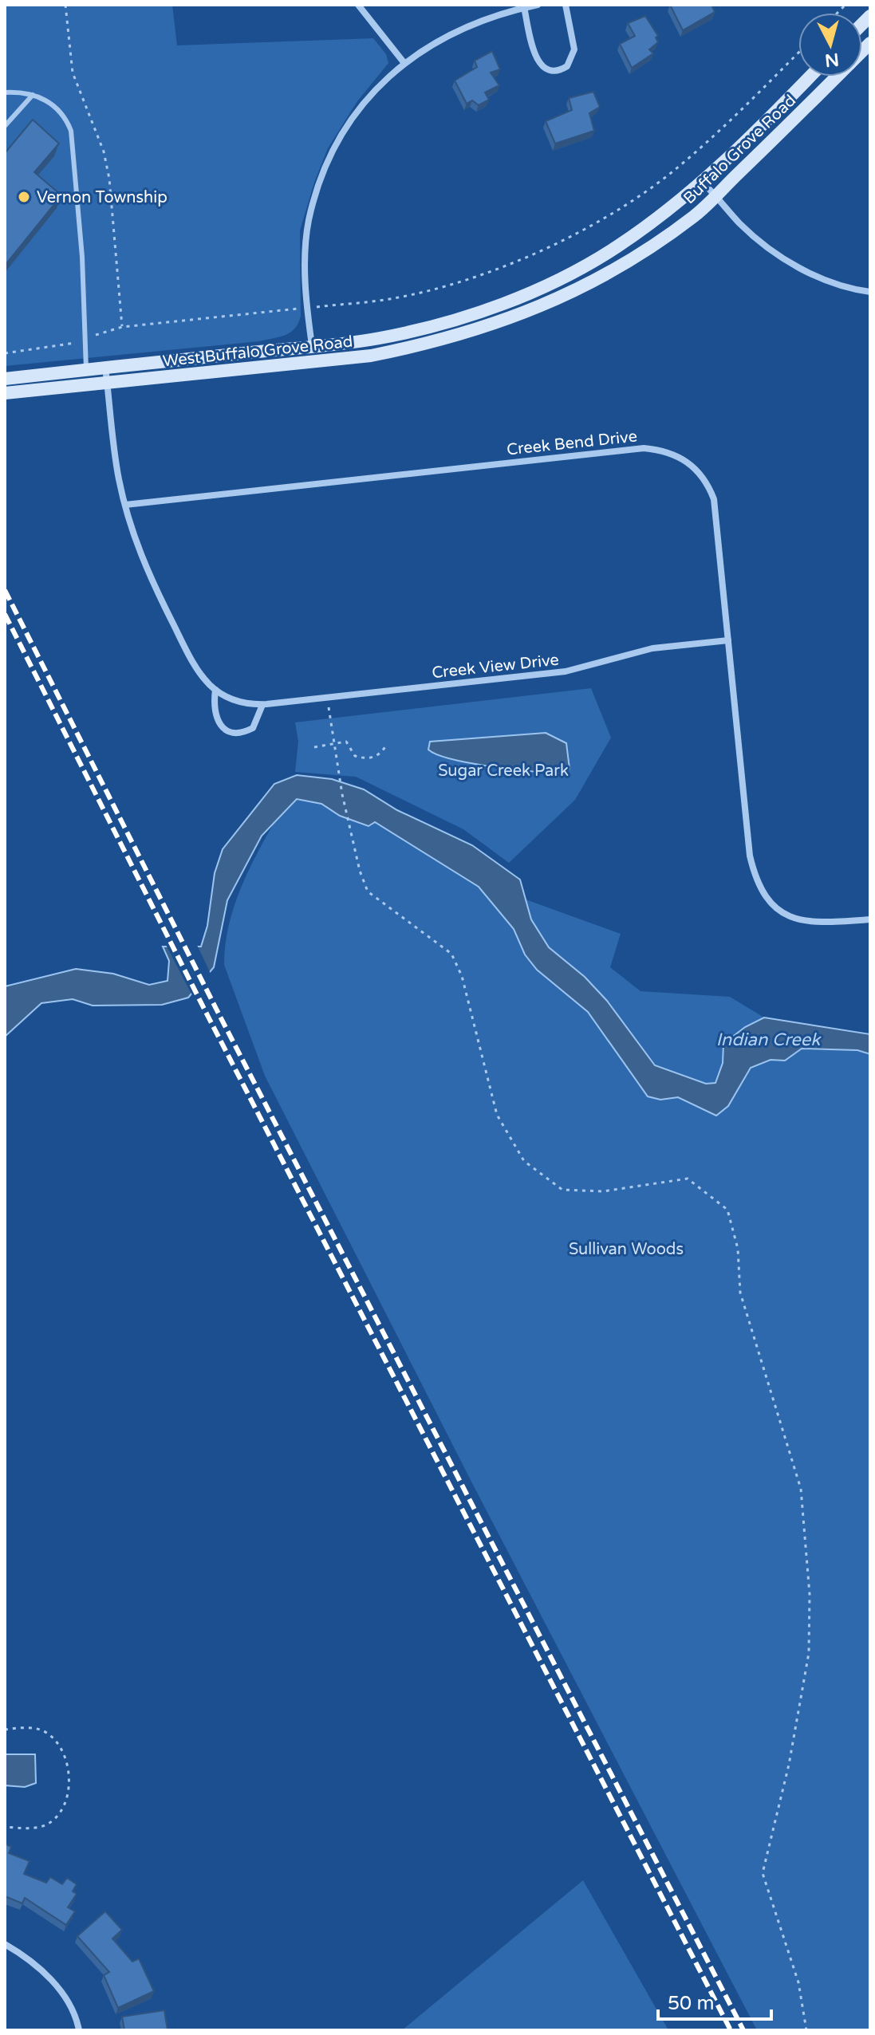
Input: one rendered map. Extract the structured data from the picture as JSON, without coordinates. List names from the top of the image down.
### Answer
{
  "streets": {
    "main road": ["Buffalo Grove Road", "West Buffalo Grove Road"],
    "street": ["Creek Bend Drive", "Creek View Drive"]
  },
  "crossings": [
    ["Buffalo Grove Road", "West Buffalo Grove Road"],
    ["West Buffalo Grove Road", "Creek View Drive"],
    ["Creek Bend Drive", "Creek View Drive"]
  ],
  "water": ["Indian Creek"],
  "parks": ["Sugar Creek Park", "Sullivan Woods"],
  "places": ["Vernon Township"],
  "scale_bar": "50 m",
  "north": "bottom"
}
